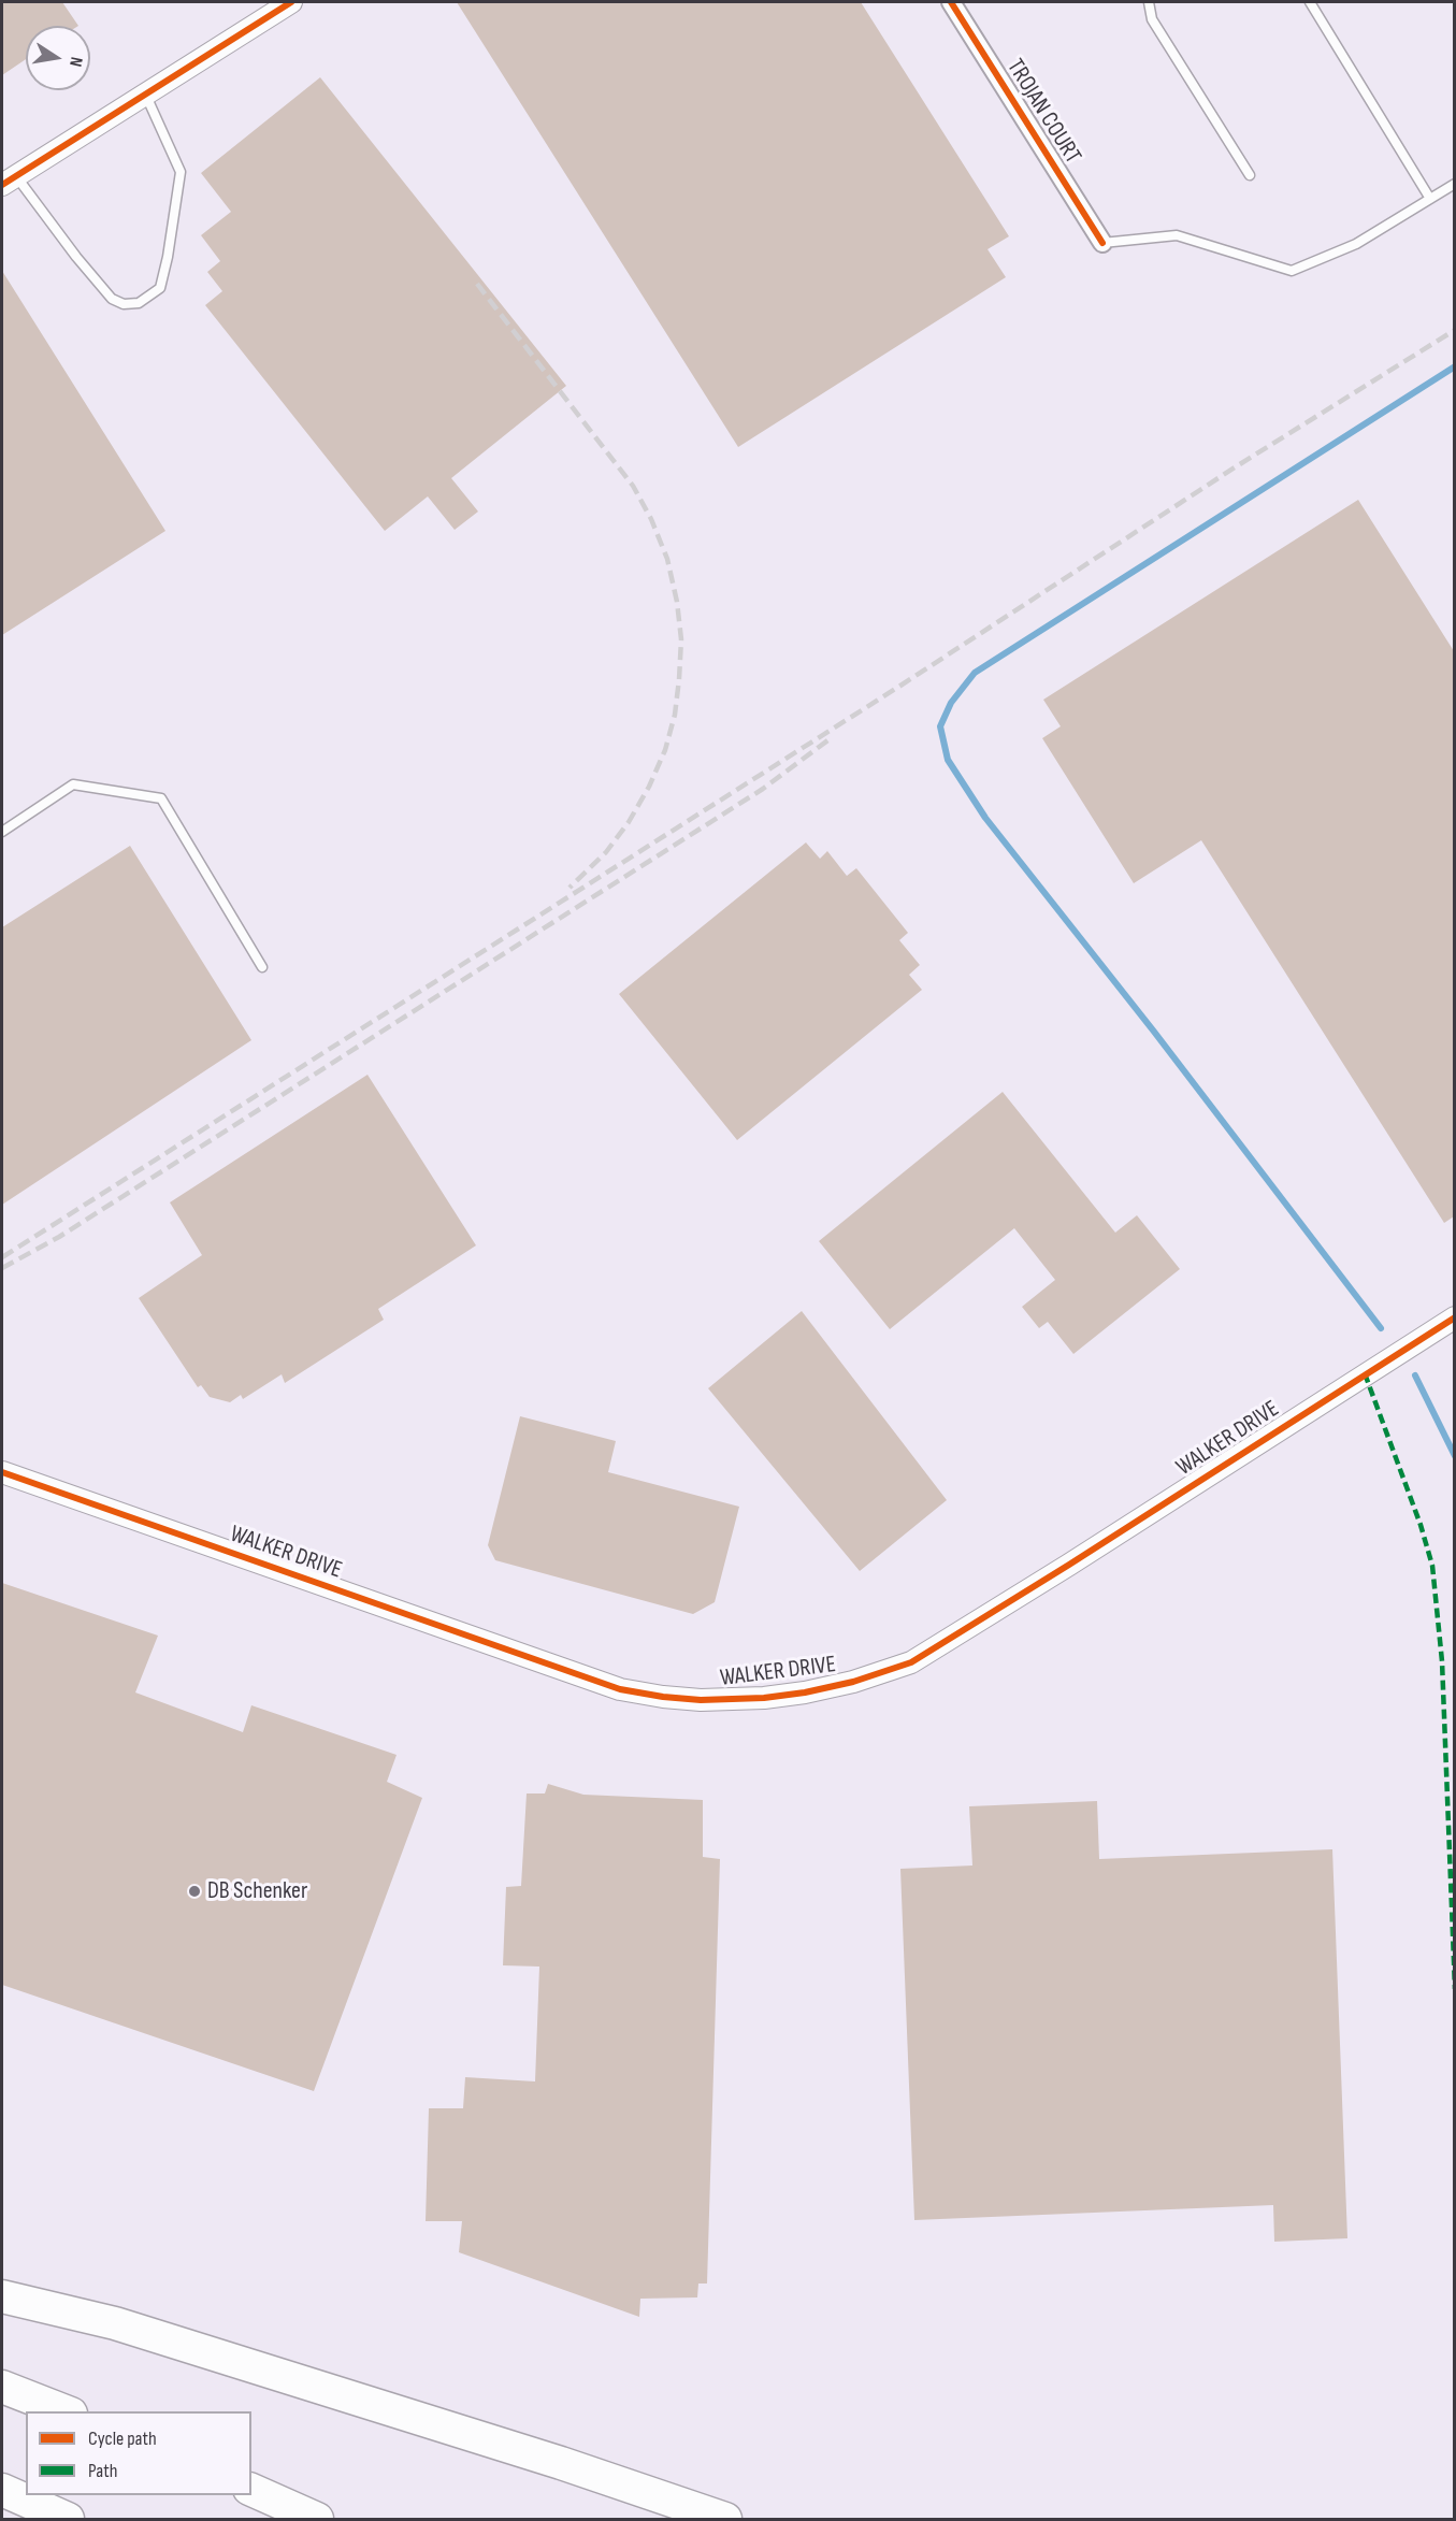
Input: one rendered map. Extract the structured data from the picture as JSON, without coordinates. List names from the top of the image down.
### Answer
{
  "streets": {
    "street": ["TROJAN COURT", "WALKER DRIVE"]
  },
  "places": ["DB Schenker"],
  "legend": ["Cycle path", "Path"],
  "north": "right"
}
